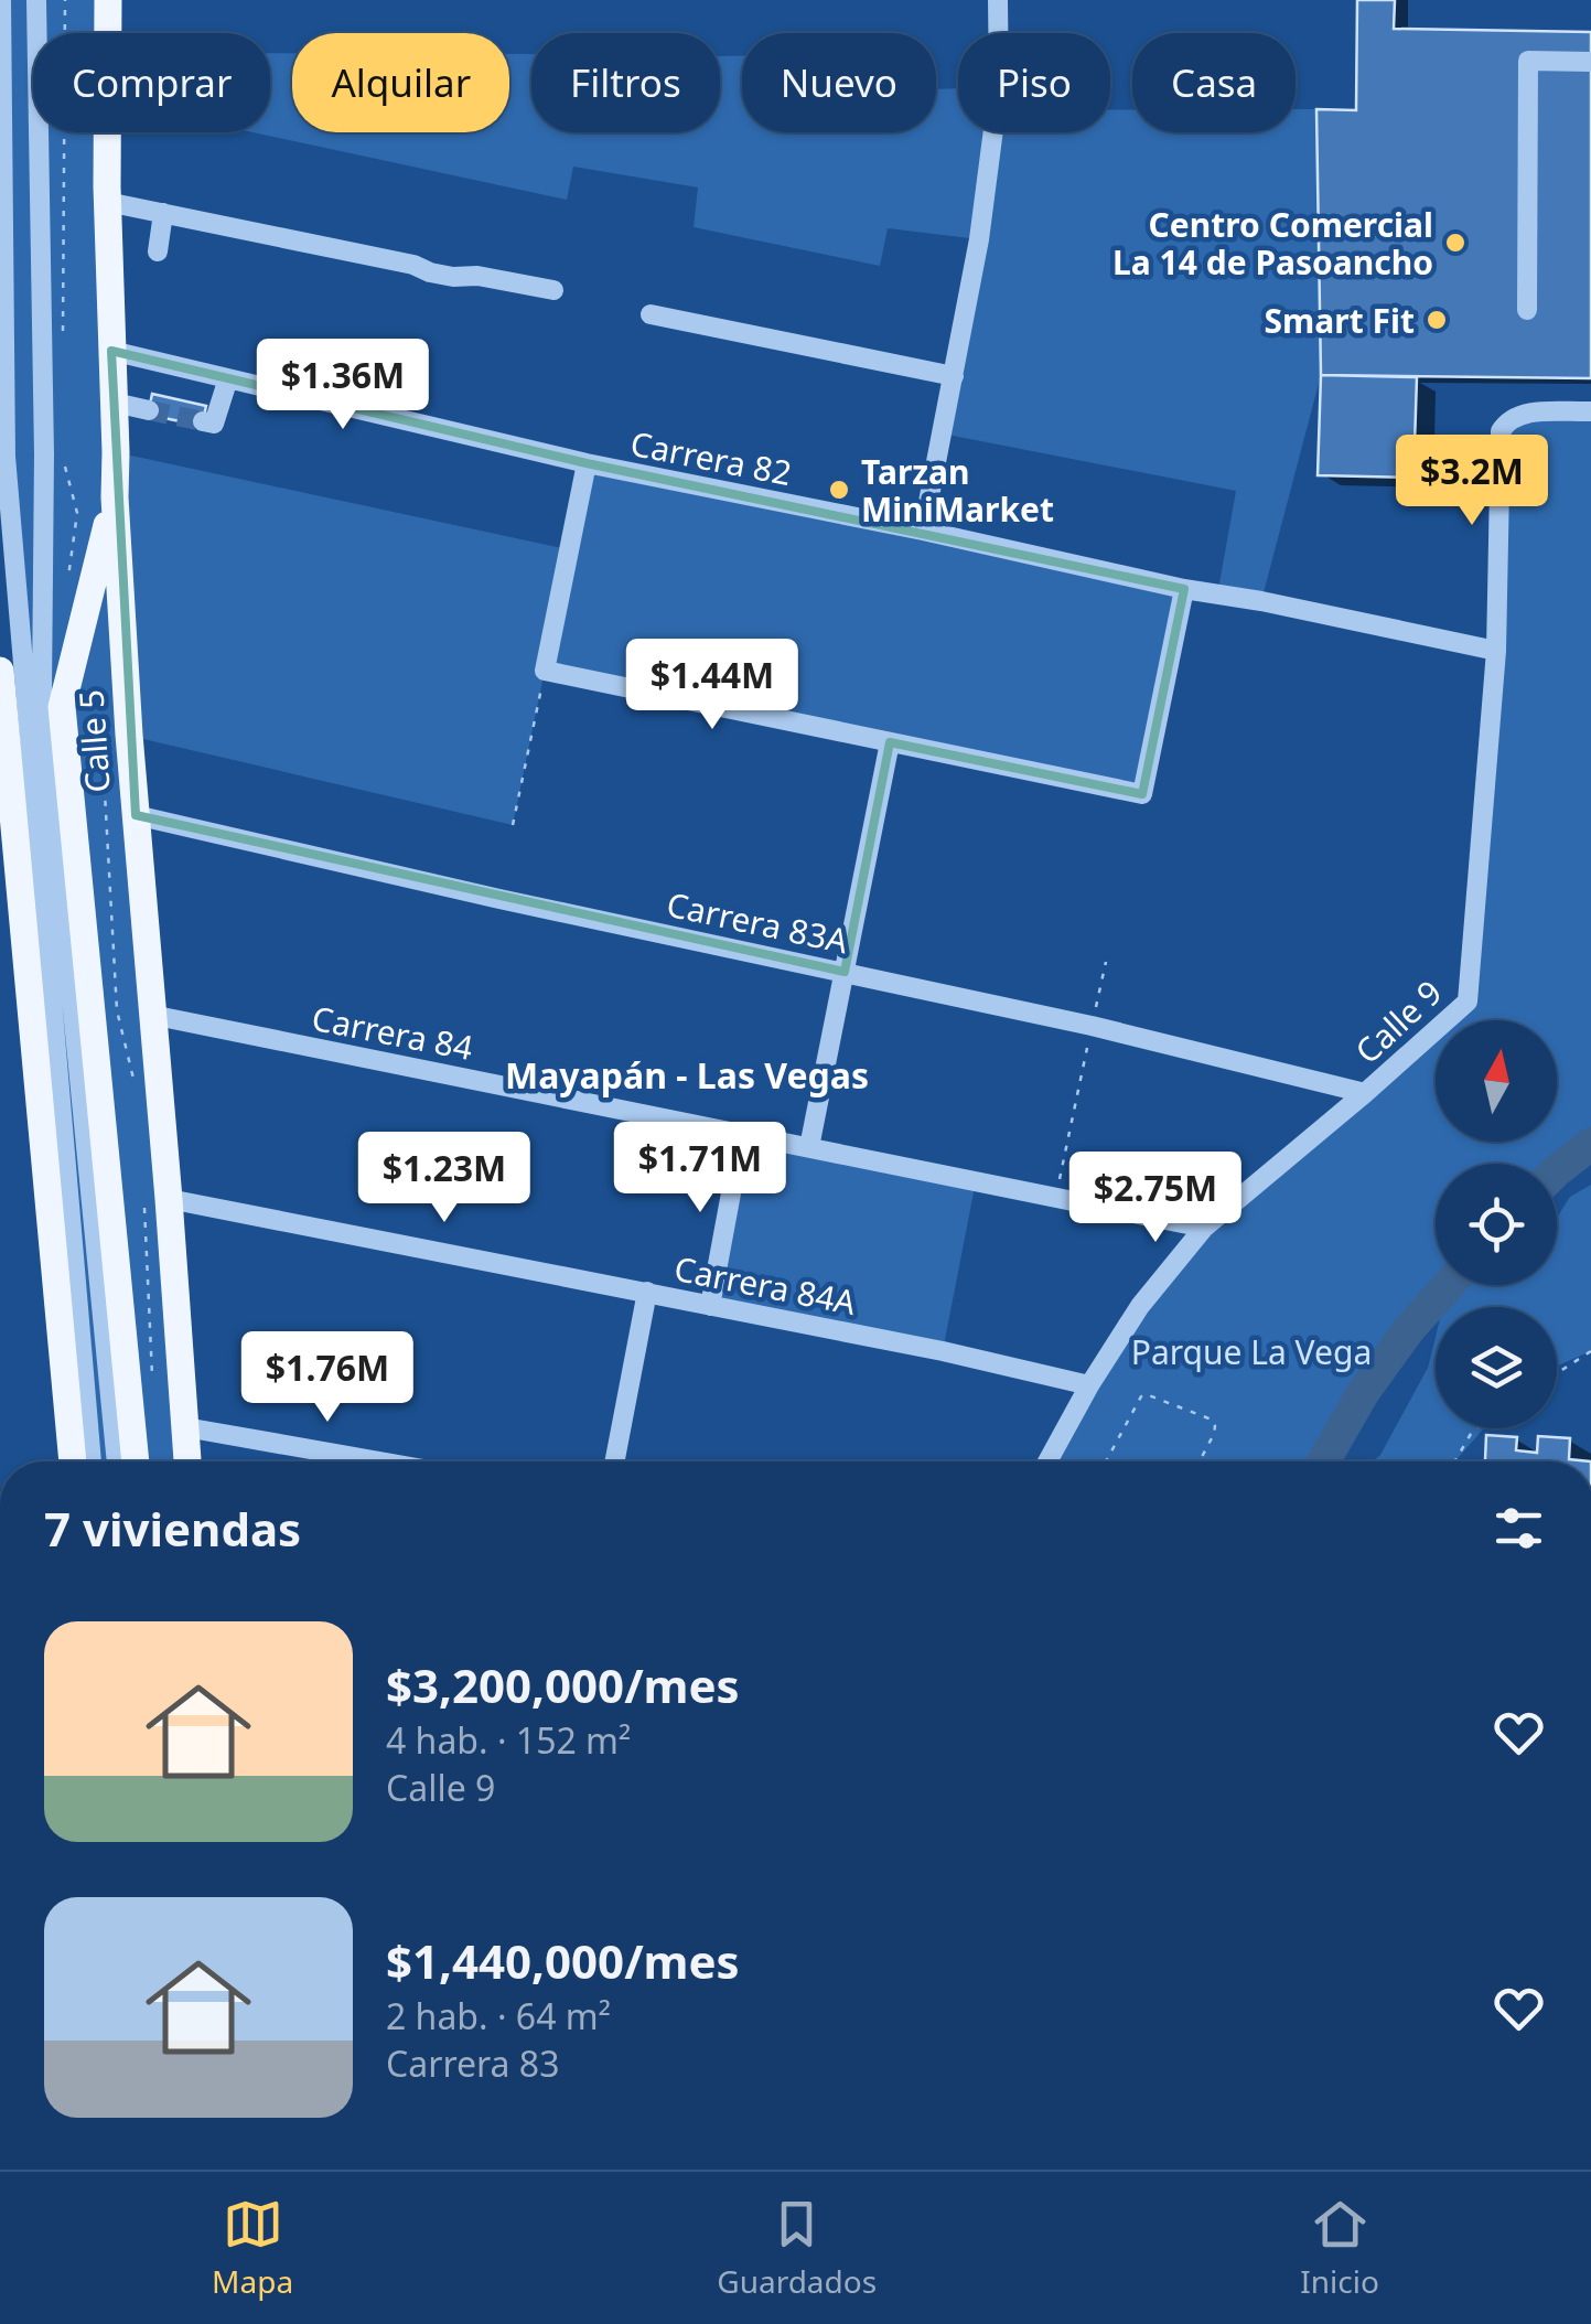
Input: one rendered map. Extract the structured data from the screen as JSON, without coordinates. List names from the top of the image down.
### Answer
{
  "streets": {
    "main road": ["Calle 5"],
    "street": [
      "Carrera 82",
      "Carrera 83A",
      "Calle 9",
      "Carrera 84",
      "Carrera 84A"
    ]
  },
  "crossings": [
    ["Carrera 82", "Calle 5"],
    ["Carrera 82", "Calle 9"],
    ["Calle 5", "Carrera 83A"],
    ["Calle 5", "Carrera 84"],
    ["Calle 5", "Carrera 84A"],
    ["Carrera 83A", "Calle 9"],
    ["Calle 9", "Carrera 84"],
    ["Calle 9", "Carrera 84A"]
  ],
  "districts": ["Mayapán - Las Vegas"],
  "parks": ["Parque La Vega"],
  "places": ["Centro Comercial La 14 de Pasoancho", "Smart Fit", "Tarzan MiniMarket"],
  "north": "top",
  "page": {
    "chip": [
      "Comprar",
      "Alquilar",
      "Filtros",
      "Nuevo",
      "Piso",
      "Casa"
    ],
    "price": [
      "$1.36M",
      "$3.2M",
      "$1.44M",
      "$1.71M",
      "$1.23M",
      "$2.75M",
      "$1.76M"
    ],
    "heading": "7 viviendas",
    "list": [
      {
        "name": "$3,200,000/mes",
        "note": "4 hab. · 152 m² · Calle 9"
      },
      {
        "name": "$1,440,000/mes",
        "note": "2 hab. · 64 m² · Carrera 83"
      }
    ],
    "tabs": ["Mapa", "Guardados", "Inicio"]
  }
}
